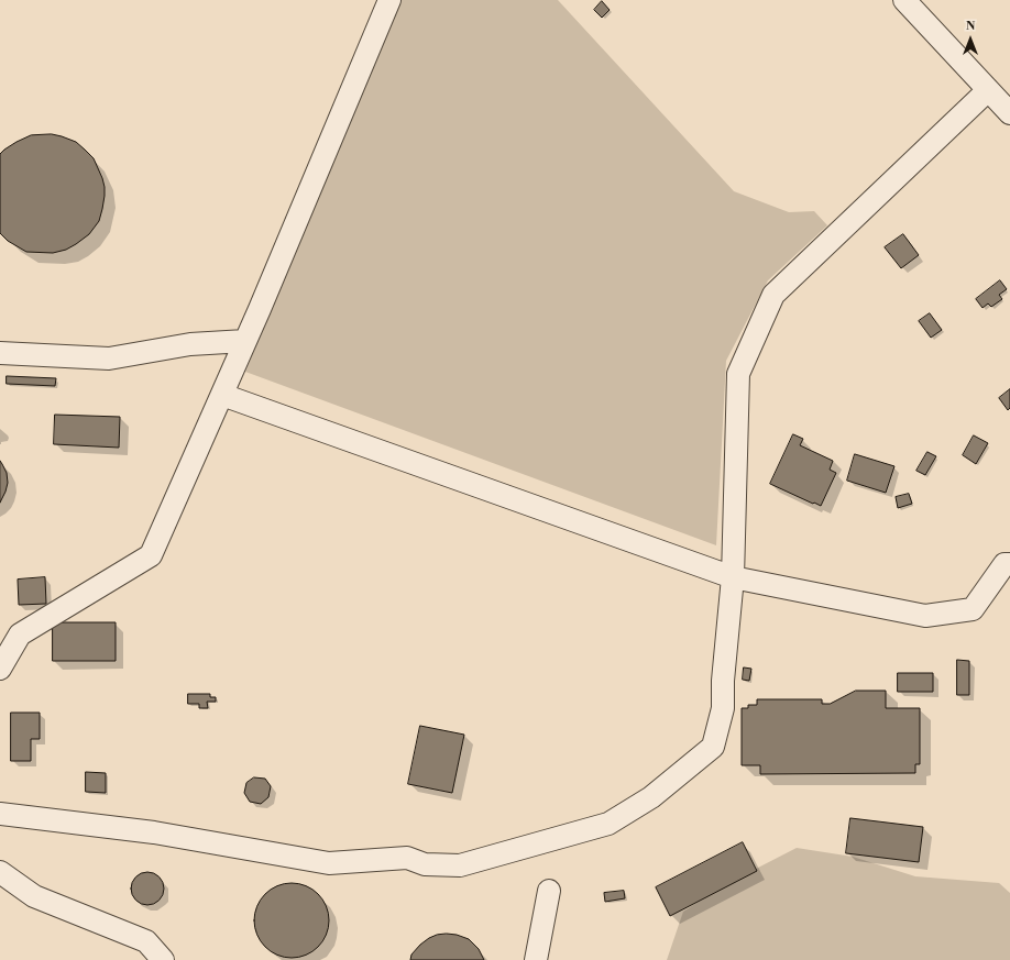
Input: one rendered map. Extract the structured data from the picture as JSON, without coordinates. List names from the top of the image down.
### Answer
{
  "north": "top"
}
